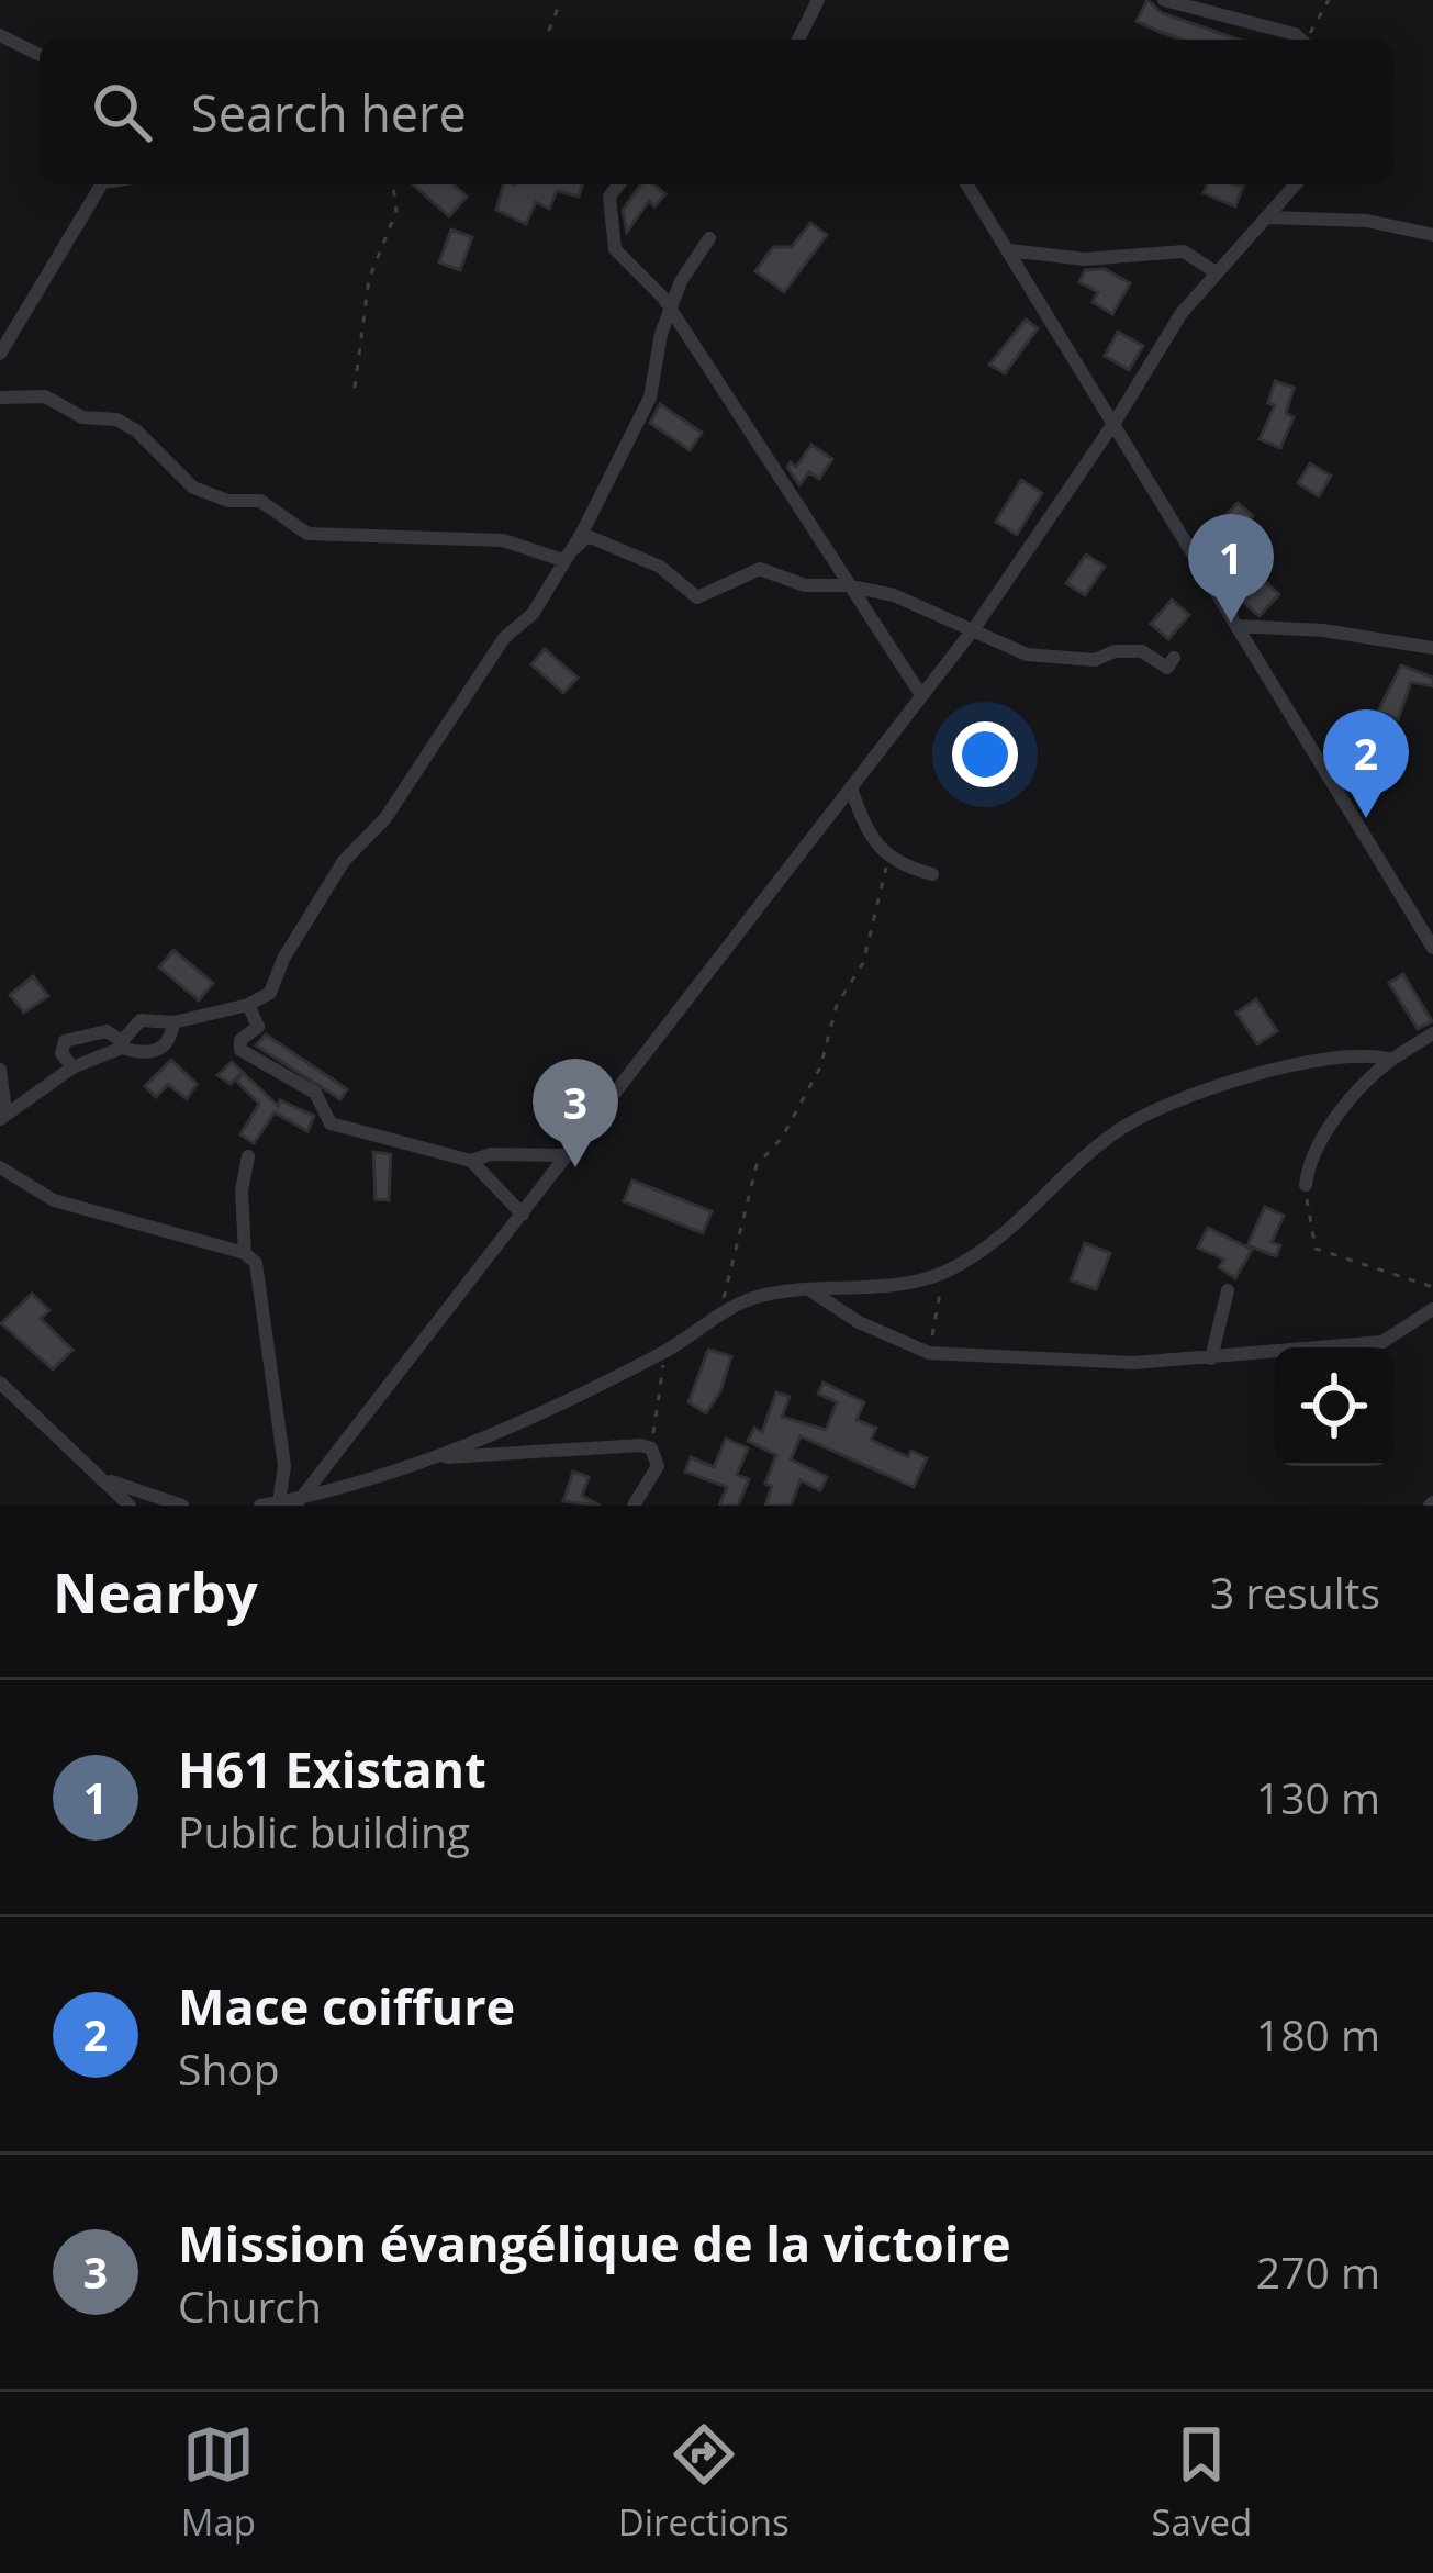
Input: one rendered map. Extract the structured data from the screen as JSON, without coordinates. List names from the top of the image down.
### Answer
{
  "page": {
    "search": "Search here",
    "pins": ["1", "2", "3"],
    "heading": ["Nearby", "3 results"],
    "list": [
      {
        "mark": "1",
        "name": "H61 Existant",
        "note": "Public building",
        "value": "130 m"
      },
      {
        "mark": "2",
        "name": "Mace coiffure",
        "note": "Shop",
        "value": "180 m"
      },
      {
        "mark": "3",
        "name": "Mission évangélique de la victoire",
        "note": "Church",
        "value": "270 m"
      }
    ],
    "nav": ["Map", "Directions", "Saved"]
  }
}
